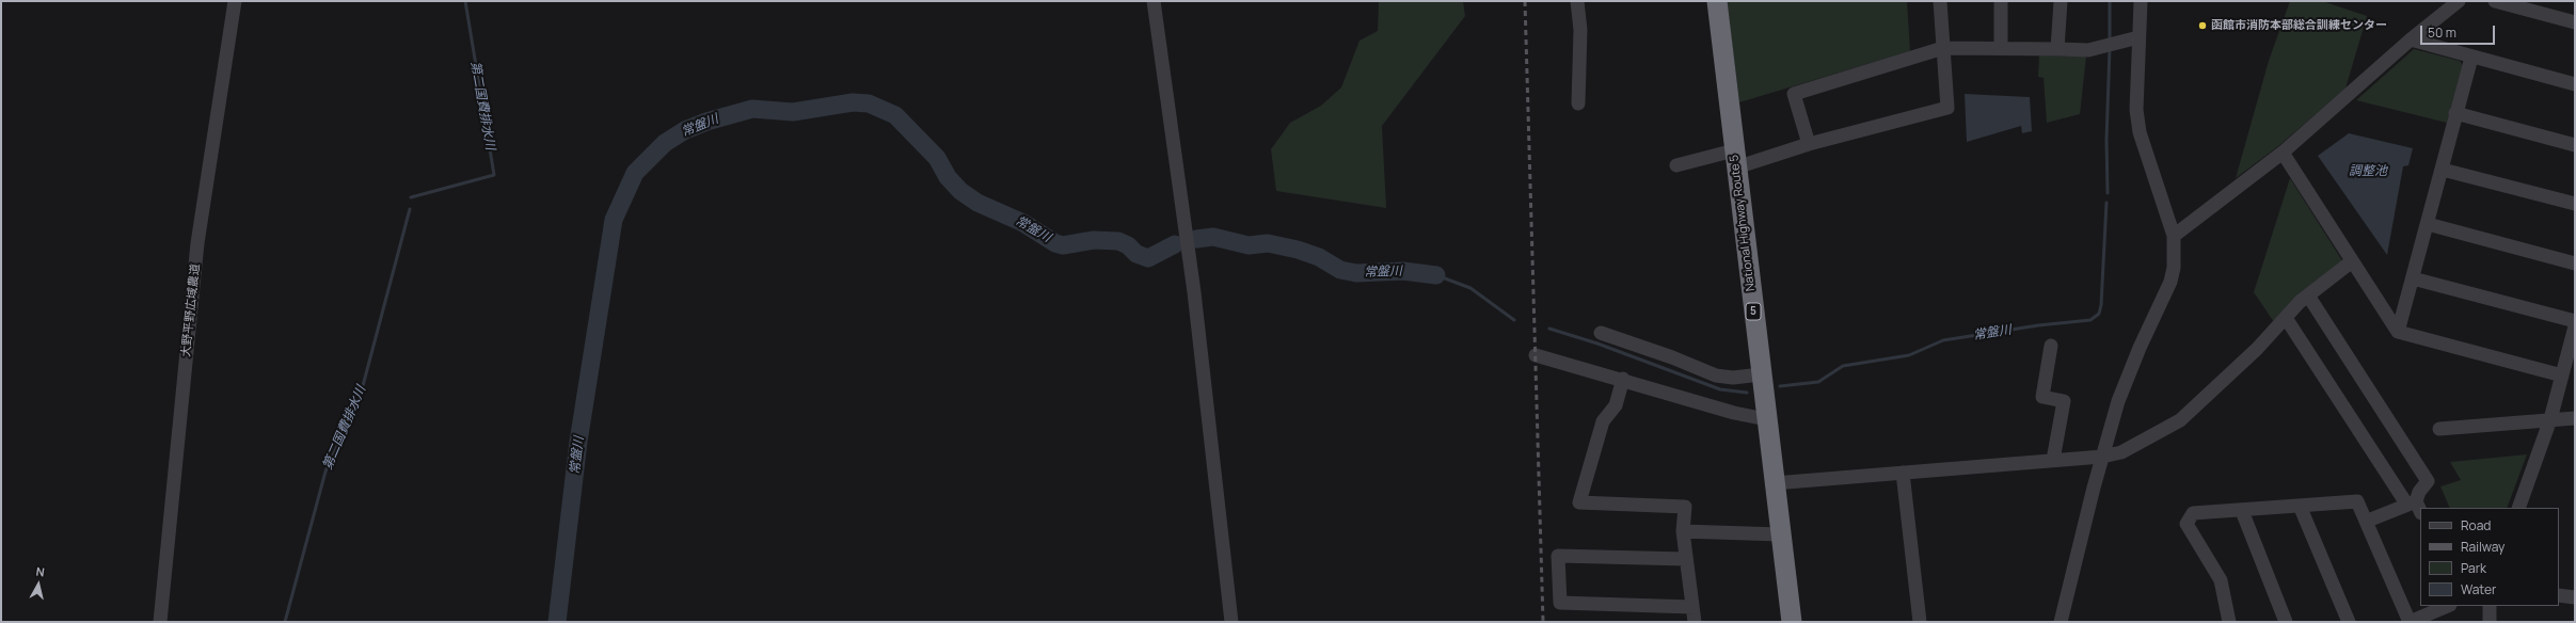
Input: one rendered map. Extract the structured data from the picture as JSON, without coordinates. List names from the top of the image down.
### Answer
{
  "streets": {
    "highway": ["National Highway Route 5", "5"],
    "street": ["大野平野広域農道"]
  },
  "water": ["第二国費排水川", "常盤川", "調整池"],
  "places": ["函館市消防本部総合訓練センター"],
  "legend": [
    "Road",
    "Railway",
    "Park",
    "Water"
  ],
  "scale_bar": "50 m",
  "north": "top"
}
